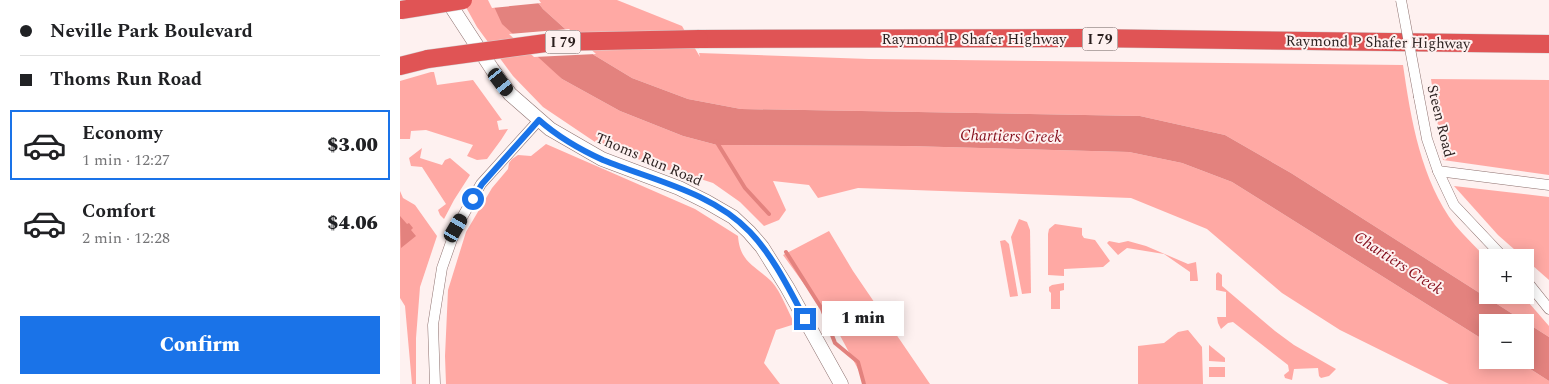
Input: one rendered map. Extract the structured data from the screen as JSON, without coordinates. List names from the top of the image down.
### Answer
{
  "streets": {
    "highway": ["Raymond P Shafer Highway", "I 79"],
    "street": ["Steen Road", "Thoms Run Road"]
  },
  "water": ["Chartiers Creek"],
  "page": {
    "banner": ["Neville Park Boulevard", "Thoms Run Road"],
    "list": [
      {
        "name": "Economy",
        "note": "1 min · 12:27",
        "value": "$3.00"
      },
      {
        "name": "Comfort",
        "note": "2 min · 12:28",
        "value": "$4.06"
      }
    ],
    "map_buttons": ["+", "−"],
    "bubble": "1 min",
    "buttons": "Confirm"
  }
}
